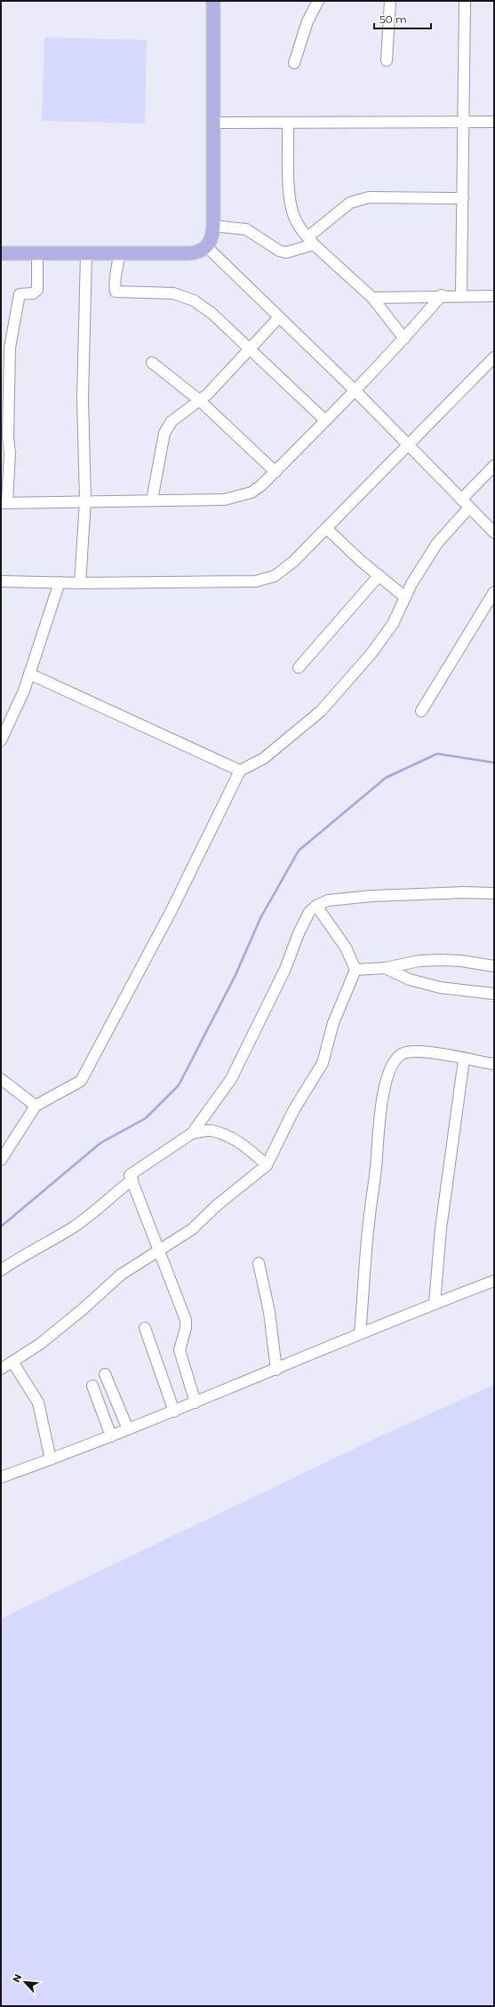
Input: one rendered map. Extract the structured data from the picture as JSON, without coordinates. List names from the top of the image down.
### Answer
{
  "scale_bar": "50 m",
  "north": "top left"
}
